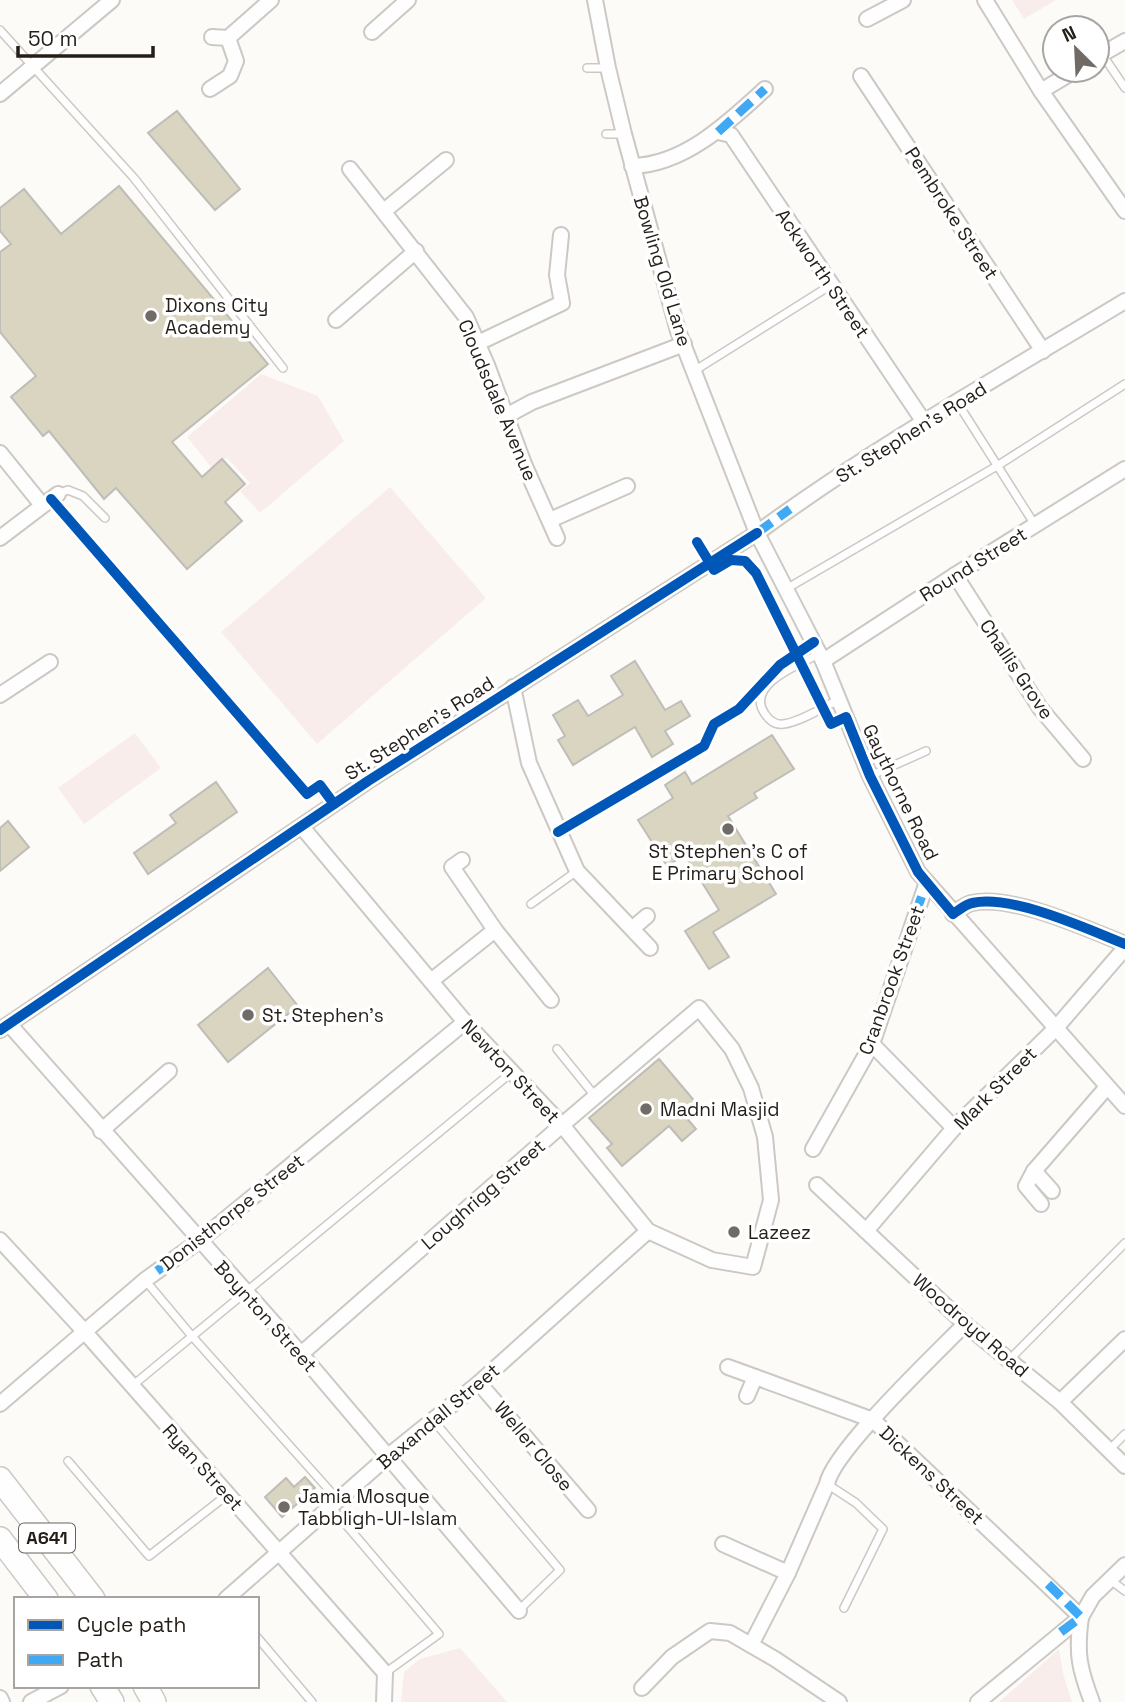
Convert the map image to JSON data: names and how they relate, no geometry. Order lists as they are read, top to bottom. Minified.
{"streets":{"main road":["A641"],"street":["Pembroke Street","Bowling Old Lane","Ackworth Street","Cloudsdale Avenue","St. Stephen's Road","Round Street","Challis Grove","Gaythorne Road","Cranbrook Street","Newton Street","Mark Street","Loughrigg Street","Donisthorpe Street","Boynton Street","Woodroyd Road","Baxandall Street","Weller Close","Ryan Street","Dickens Street"]},"crossings":[["Pembroke Street","St. Stephen's Road"],["Bowling Old Lane","St. Stephen's Road"],["Bowling Old Lane","Gaythorne Road"],["Ackworth Street","St. Stephen's Road"],["St. Stephen's Road","Gaythorne Road"],["St. Stephen's Road","Newton Street"],["St. Stephen's Road","Boynton Street"],["Round Street","Challis Grove"],["Round Street","Gaythorne Road"],["Gaythorne Road","Cranbrook Street"],["Gaythorne Road","Mark Street"],["Newton Street","Loughrigg Street"],["Newton Street","Donisthorpe Street"],["Newton Street","Baxandall Street"],["Mark Street","Woodroyd Road"],["Loughrigg Street","Boynton Street"],["Donisthorpe Street","Boynton Street"],["Donisthorpe Street","Ryan Street"],["Boynton Street","Baxandall Street"],["Baxandall Street","Weller Close"],["Baxandall Street","Ryan Street"]],"places":["Dixons City Academy","St Stephen's C of E Primary School","St. Stephen's","Madni Masjid","Lazeez","Jamia Mosque Tabbligh-Ul-Islam"],"legend":["Cycle path","Path"],"scale_bar":"50 m","north":"top left"}
